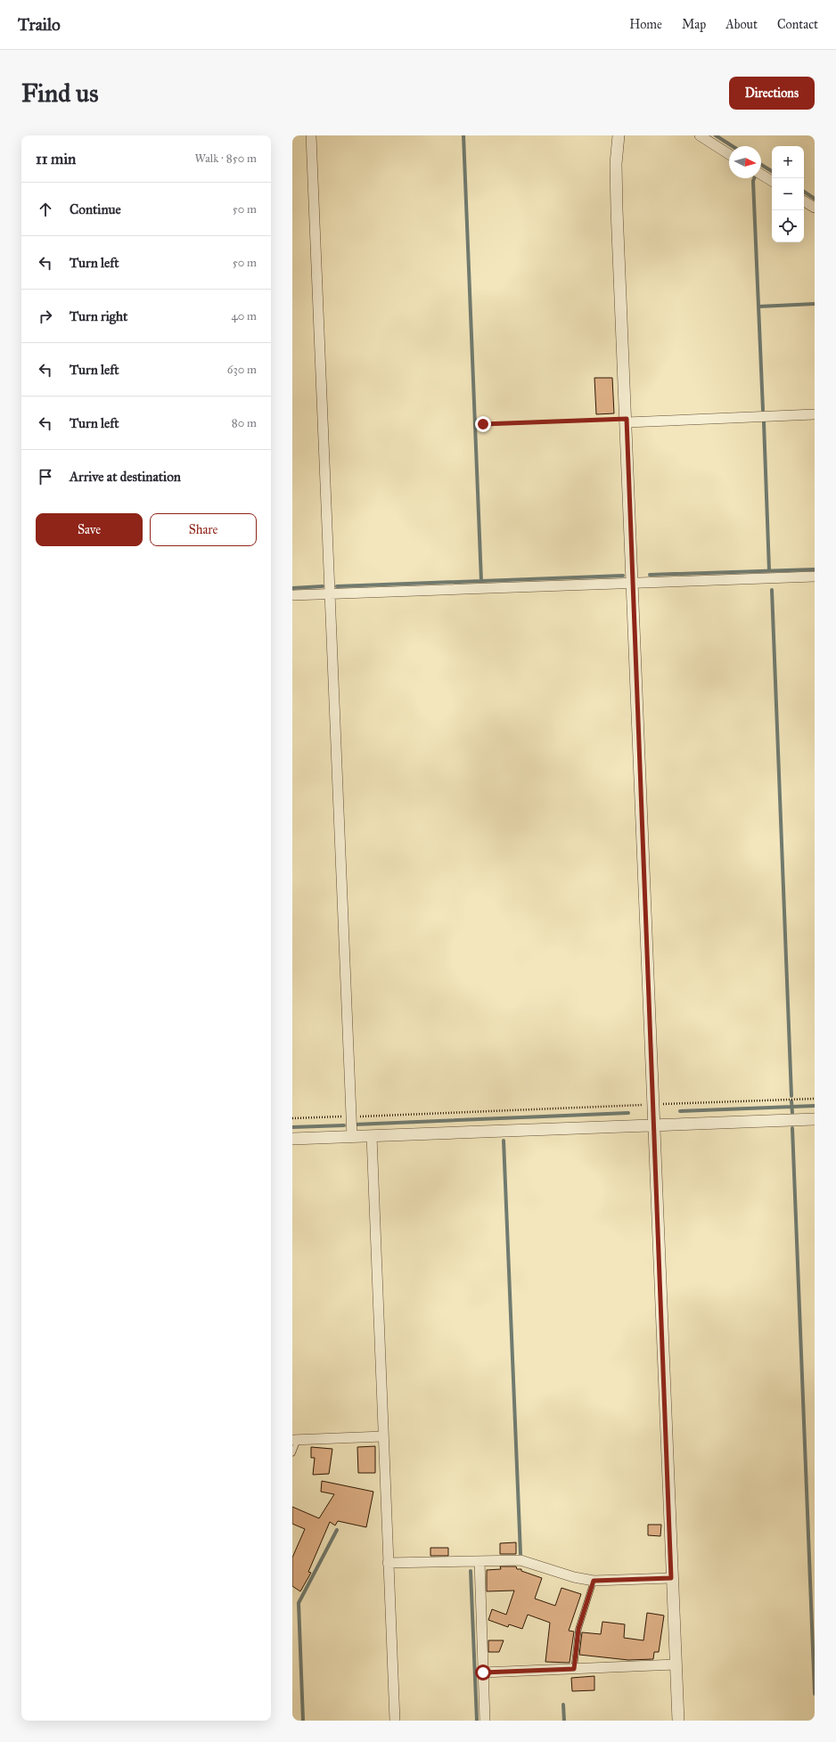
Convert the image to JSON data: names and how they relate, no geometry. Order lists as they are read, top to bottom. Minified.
{"north":"right","page":{"header":"Trailo","nav":["Home","Map","About","Contact"],"buttons":["Directions",["Save","Share"]],"title":"Find us","heading":["11 min","Walk · 850 m"],"map_buttons":["+","−"],"list":[["Continue","50 m"],["Turn left","50 m"],["Turn right","40 m"],["Turn left","630 m"],["Turn left","80 m"],"Arrive at destination"]}}
